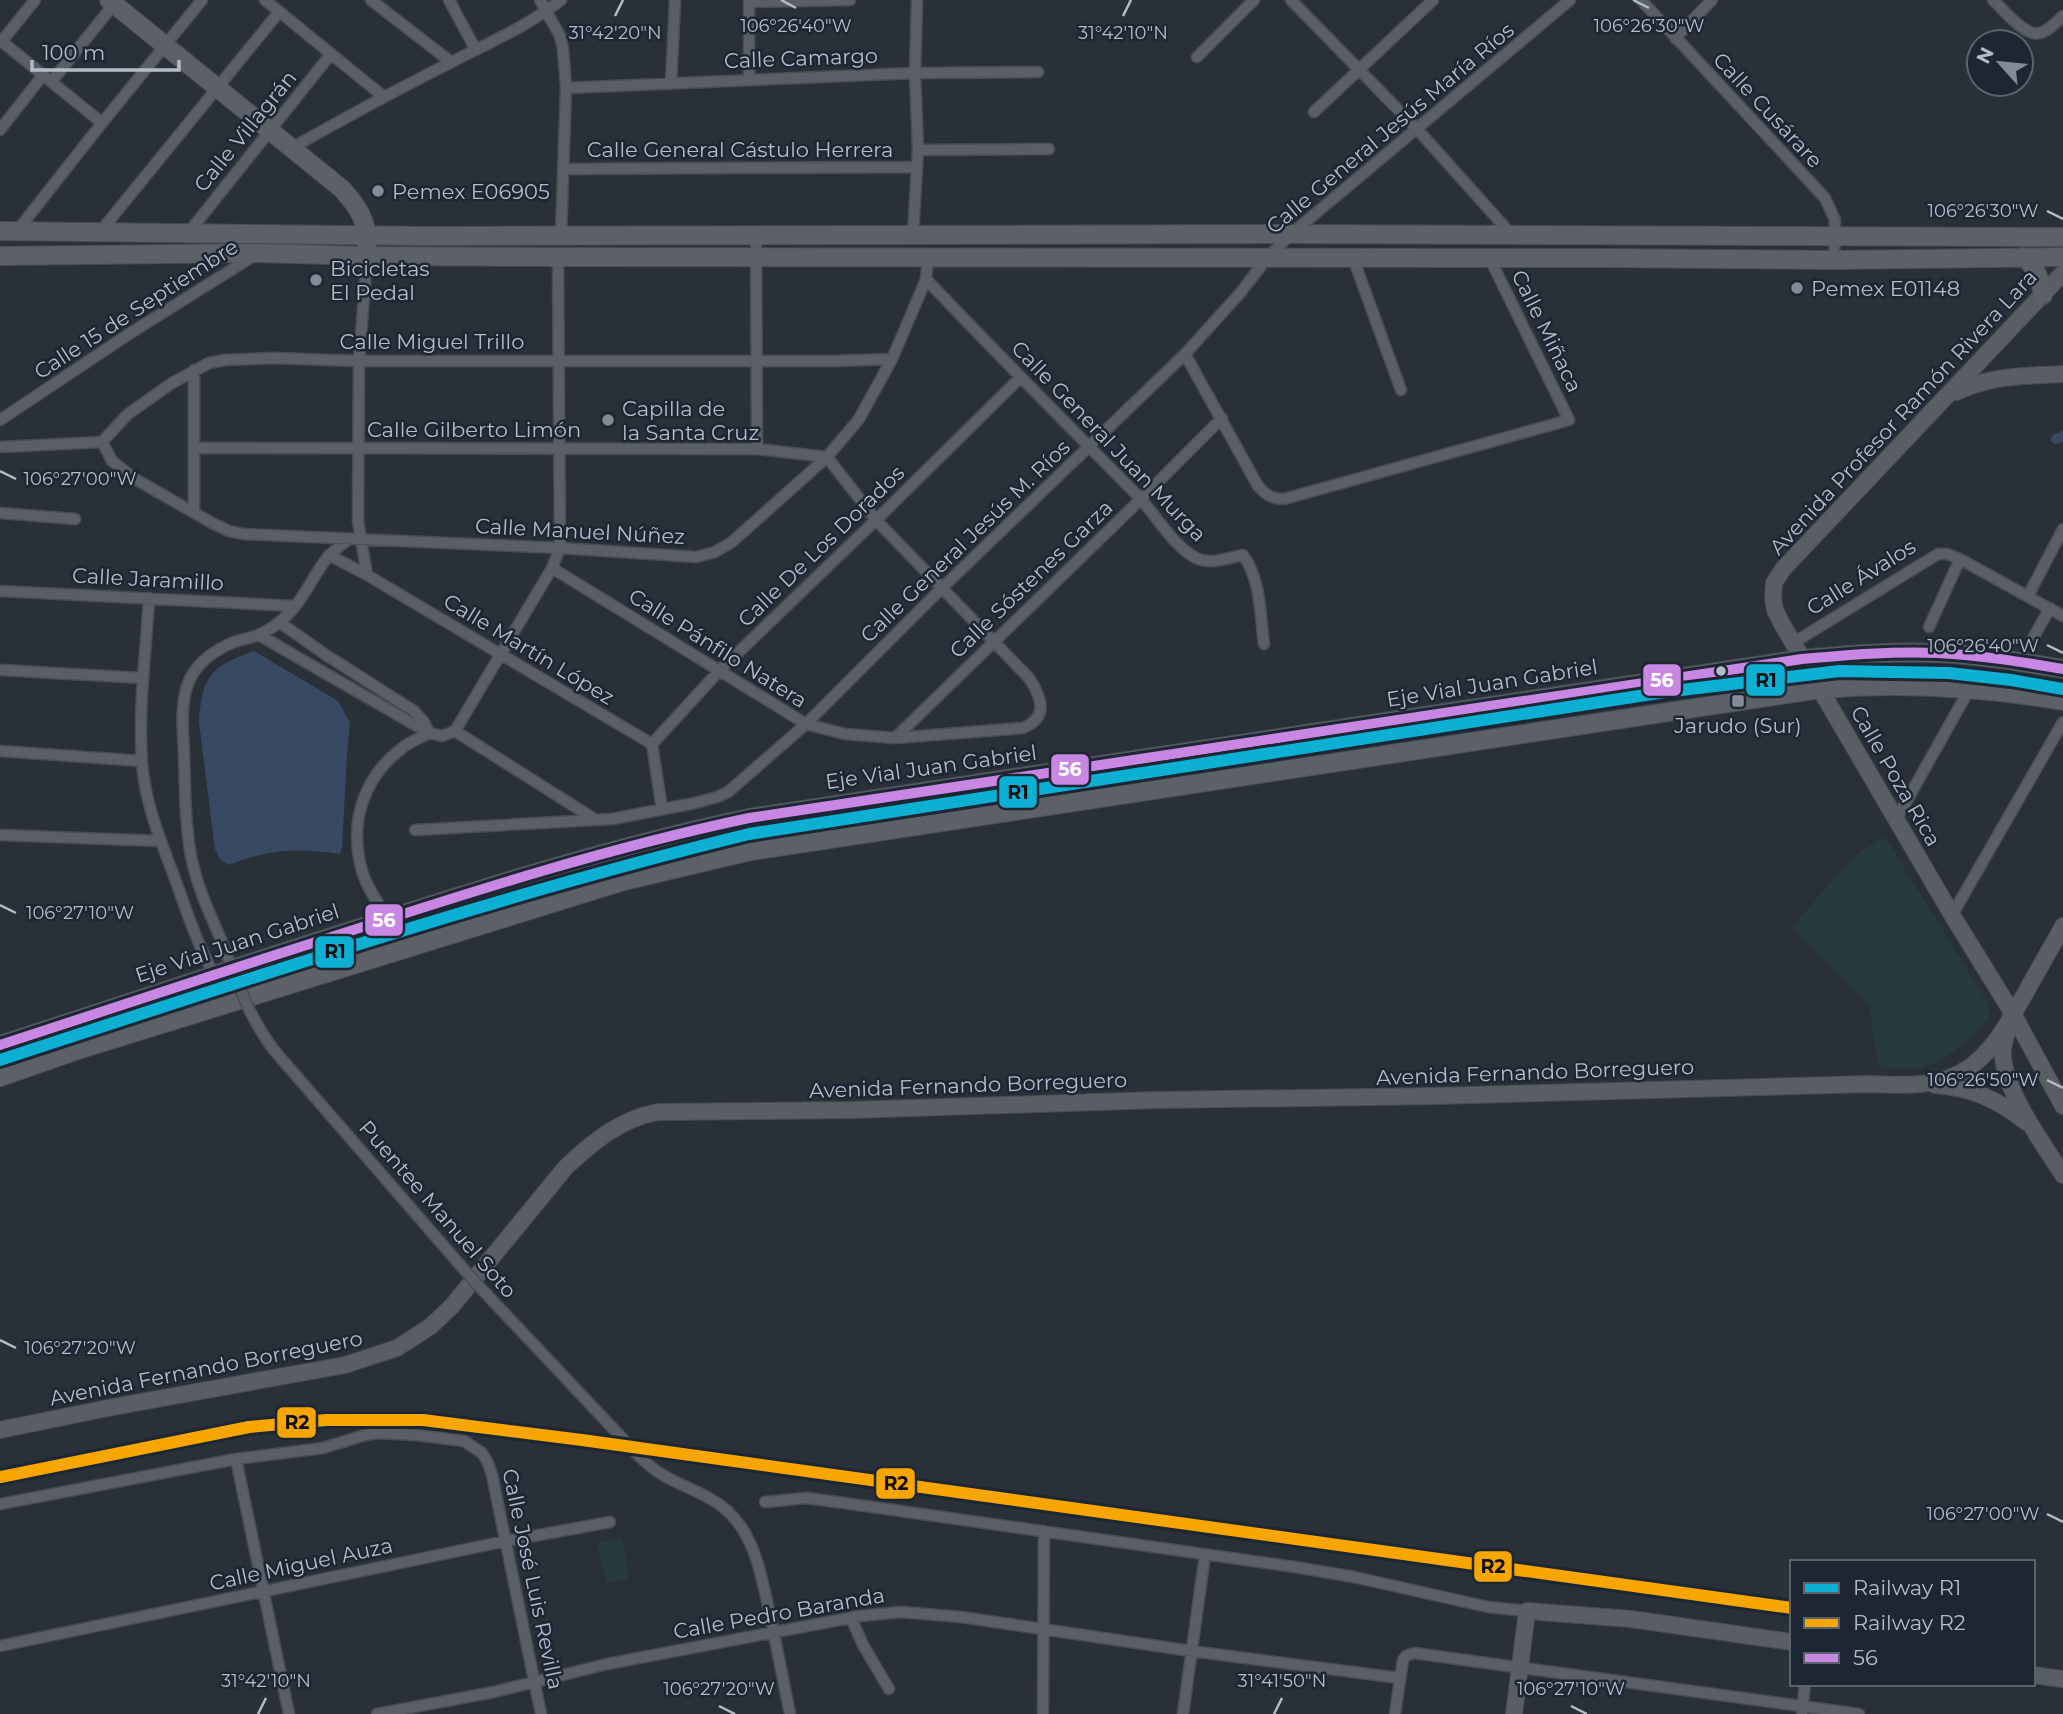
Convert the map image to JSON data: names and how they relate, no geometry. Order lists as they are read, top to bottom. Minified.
{"streets":{"main road":["Avenida Profesor Ramón Rivera Lara","Eje Vial Juan Gabriel","Calle Poza Rica","Avenida Fernando Borreguero"],"street":["Calle Camargo","Calle Cusárare","Calle General Jesús María Ríos","Calle Villagrán","Calle General Cástulo Herrera","Calle 15 de Septiembre","Calle Miñaca","Calle Miguel Trillo","Calle Gilberto Limón","Calle General Juan Murga","Calle Manuel Núñez","Calle General Jesús M. Ríos","Calle De Los Dorados","Calle Ávalos","Calle Jaramillo","Calle Sóstenes Garza","Calle Pánfilo Natera","Calle Martín López","Puentee Manuel Soto","Calle Miguel Auza","Calle José Luis Revilla","Calle Pedro Baranda"]},"crossings":[["Calle General Jesús María Ríos","Calle General Jesús M. Ríos"],["Calle Miñaca","Calle Sóstenes Garza"],["Calle Miguel Trillo","Calle Manuel Núñez"],["Avenida Profesor Ramón Rivera Lara","Calle Ávalos"],["Avenida Profesor Ramón Rivera Lara","Eje Vial Juan Gabriel"],["Avenida Profesor Ramón Rivera Lara","Calle Poza Rica"],["Calle Gilberto Limón","Calle Manuel Núñez"],["Calle General Juan Murga","Calle Manuel Núñez"],["Calle General Juan Murga","Calle General Jesús M. Ríos"],["Calle General Juan Murga","Calle De Los Dorados"],["Calle General Juan Murga","Calle Sóstenes Garza"],["Calle Manuel Núñez","Puentee Manuel Soto"],["Calle General Jesús M. Ríos","Calle Pánfilo Natera"],["Calle De Los Dorados","Calle Pánfilo Natera"],["Calle De Los Dorados","Calle Martín López"],["Calle Ávalos","Eje Vial Juan Gabriel"],["Calle Ávalos","Calle Poza Rica"],["Calle Jaramillo","Puentee Manuel Soto"],["Calle Sóstenes Garza","Calle Pánfilo Natera"],["Calle Martín López","Puentee Manuel Soto"],["Eje Vial Juan Gabriel","Calle Poza Rica"],["Calle Poza Rica","Avenida Fernando Borreguero"],["Puentee Manuel Soto","Calle Pedro Baranda"],["Calle Miguel Auza","Calle José Luis Revilla"],["Calle José Luis Revilla","Calle Pedro Baranda"]],"places":{"other":["Pemex E06905","Bicicletas El Pedal","Pemex E01148","Capilla de la Santa Cruz"],"transit":["Jarudo (Sur)"]},"lines":["transit line 56","rail line R1","rail line R2"],"legend":["Railway R1","Railway R2","56"],"scale_bar":"100 m","north":"top left","coordinates":["106°26'40\"W","106°26'30\"W","31°42'20\"N","31°42'10\"N","106°27'00\"W","106°27'10\"W","106°26'50\"W","106°27'20\"W","31°41'50\"N"]}
